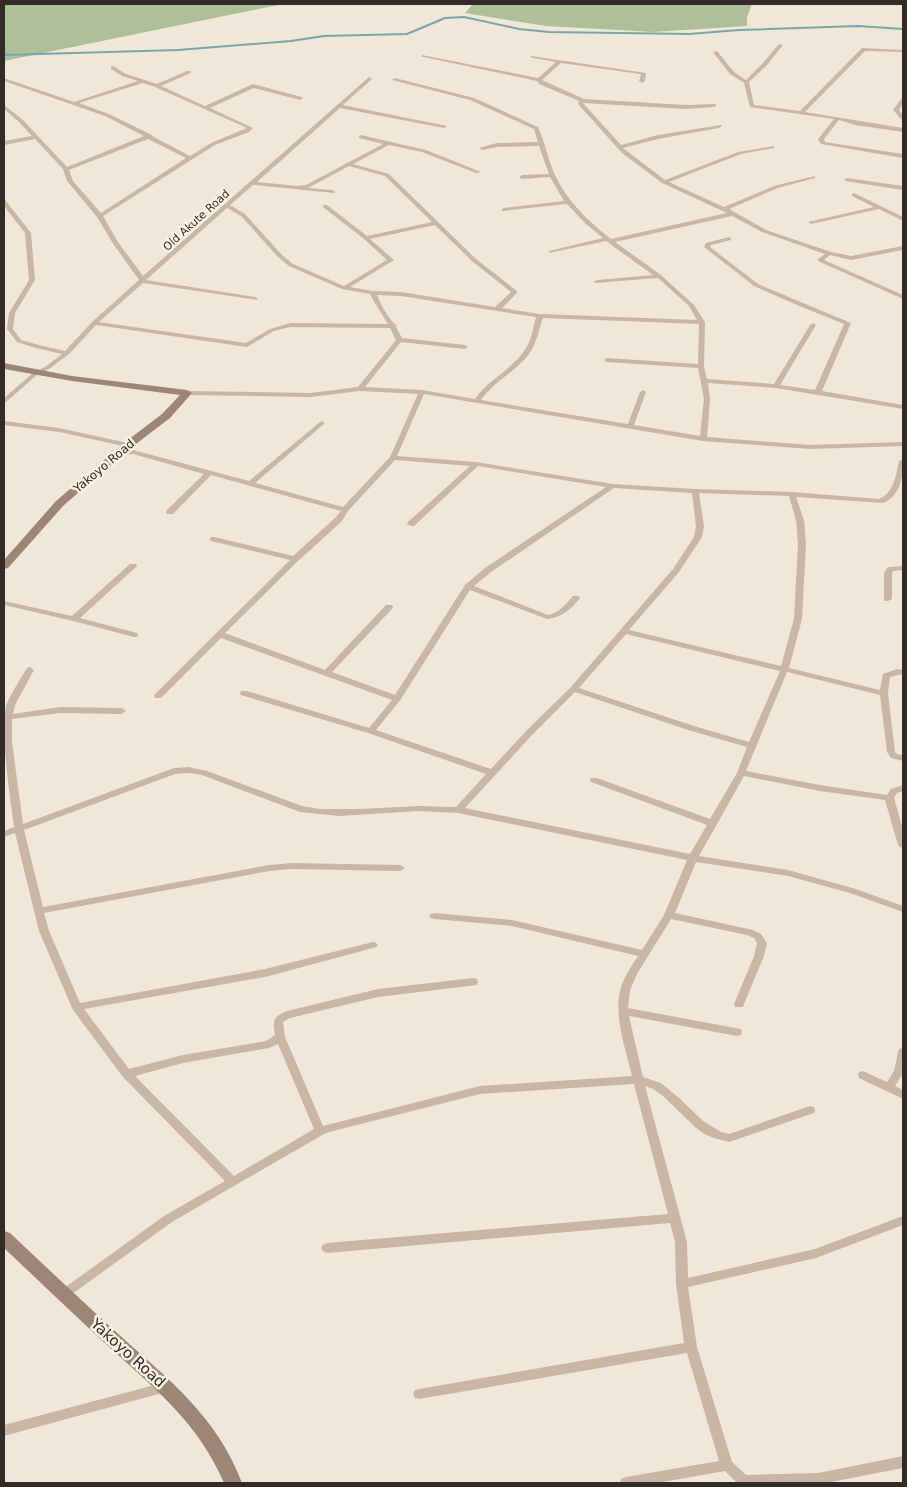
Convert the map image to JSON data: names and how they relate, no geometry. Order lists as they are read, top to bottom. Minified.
{"streets":{"main road":["Yakoyo Road"],"street":["Old Akute Road"]}}
